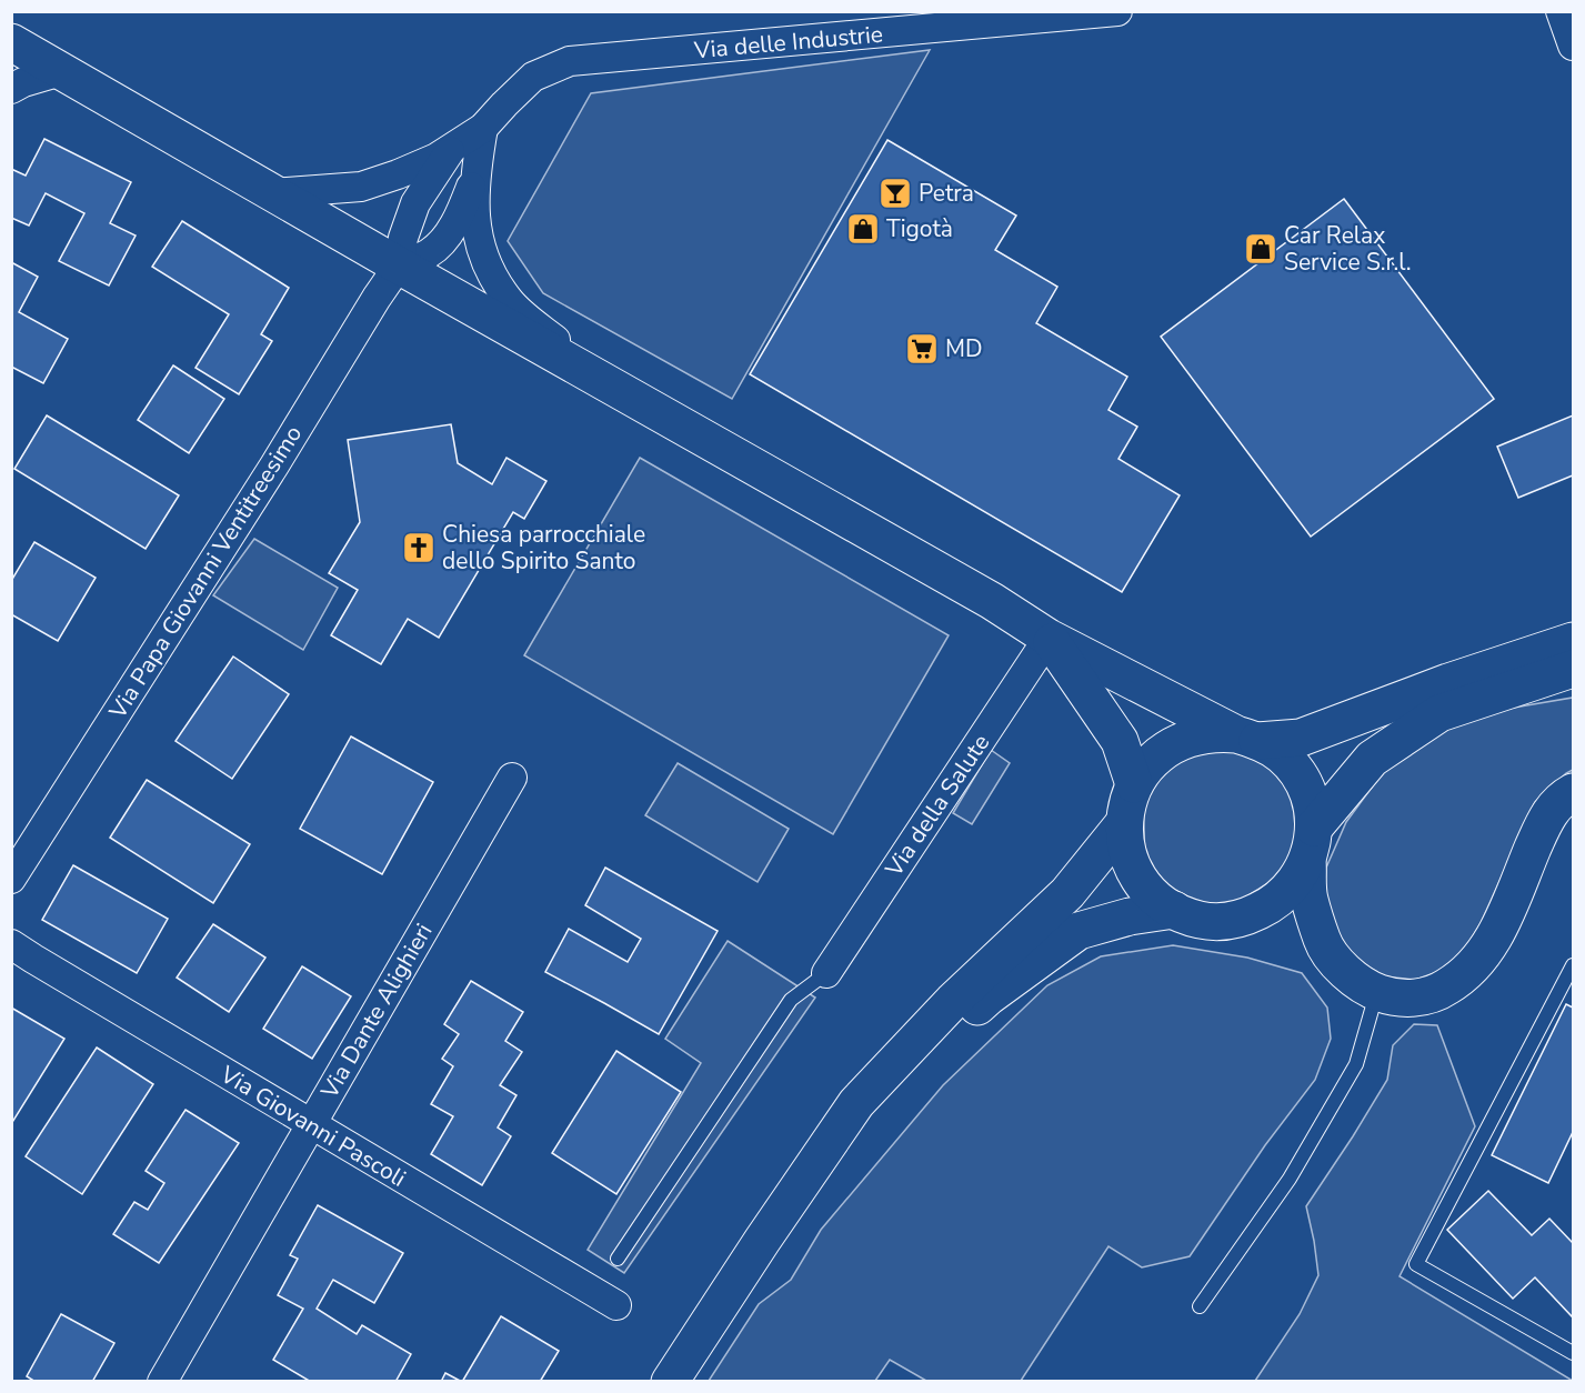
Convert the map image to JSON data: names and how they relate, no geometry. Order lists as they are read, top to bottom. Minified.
{"streets":{"street":["Via delle Industrie","Via Papa Giovanni Ventitreesimo","Via della Salute","Via Dante Alighieri","Via Giovanni Pascoli"]},"crossings":[["Via delle Industrie","Via Papa Giovanni Ventitreesimo"],["Via Dante Alighieri","Via Giovanni Pascoli"]],"places":{"bar":["Petra"],"shop":["Tigotà","Car Relax Service S.r.l."],"supermarket":["MD"],"church":["Chiesa parrocchiale dello Spirito Santo"]}}
